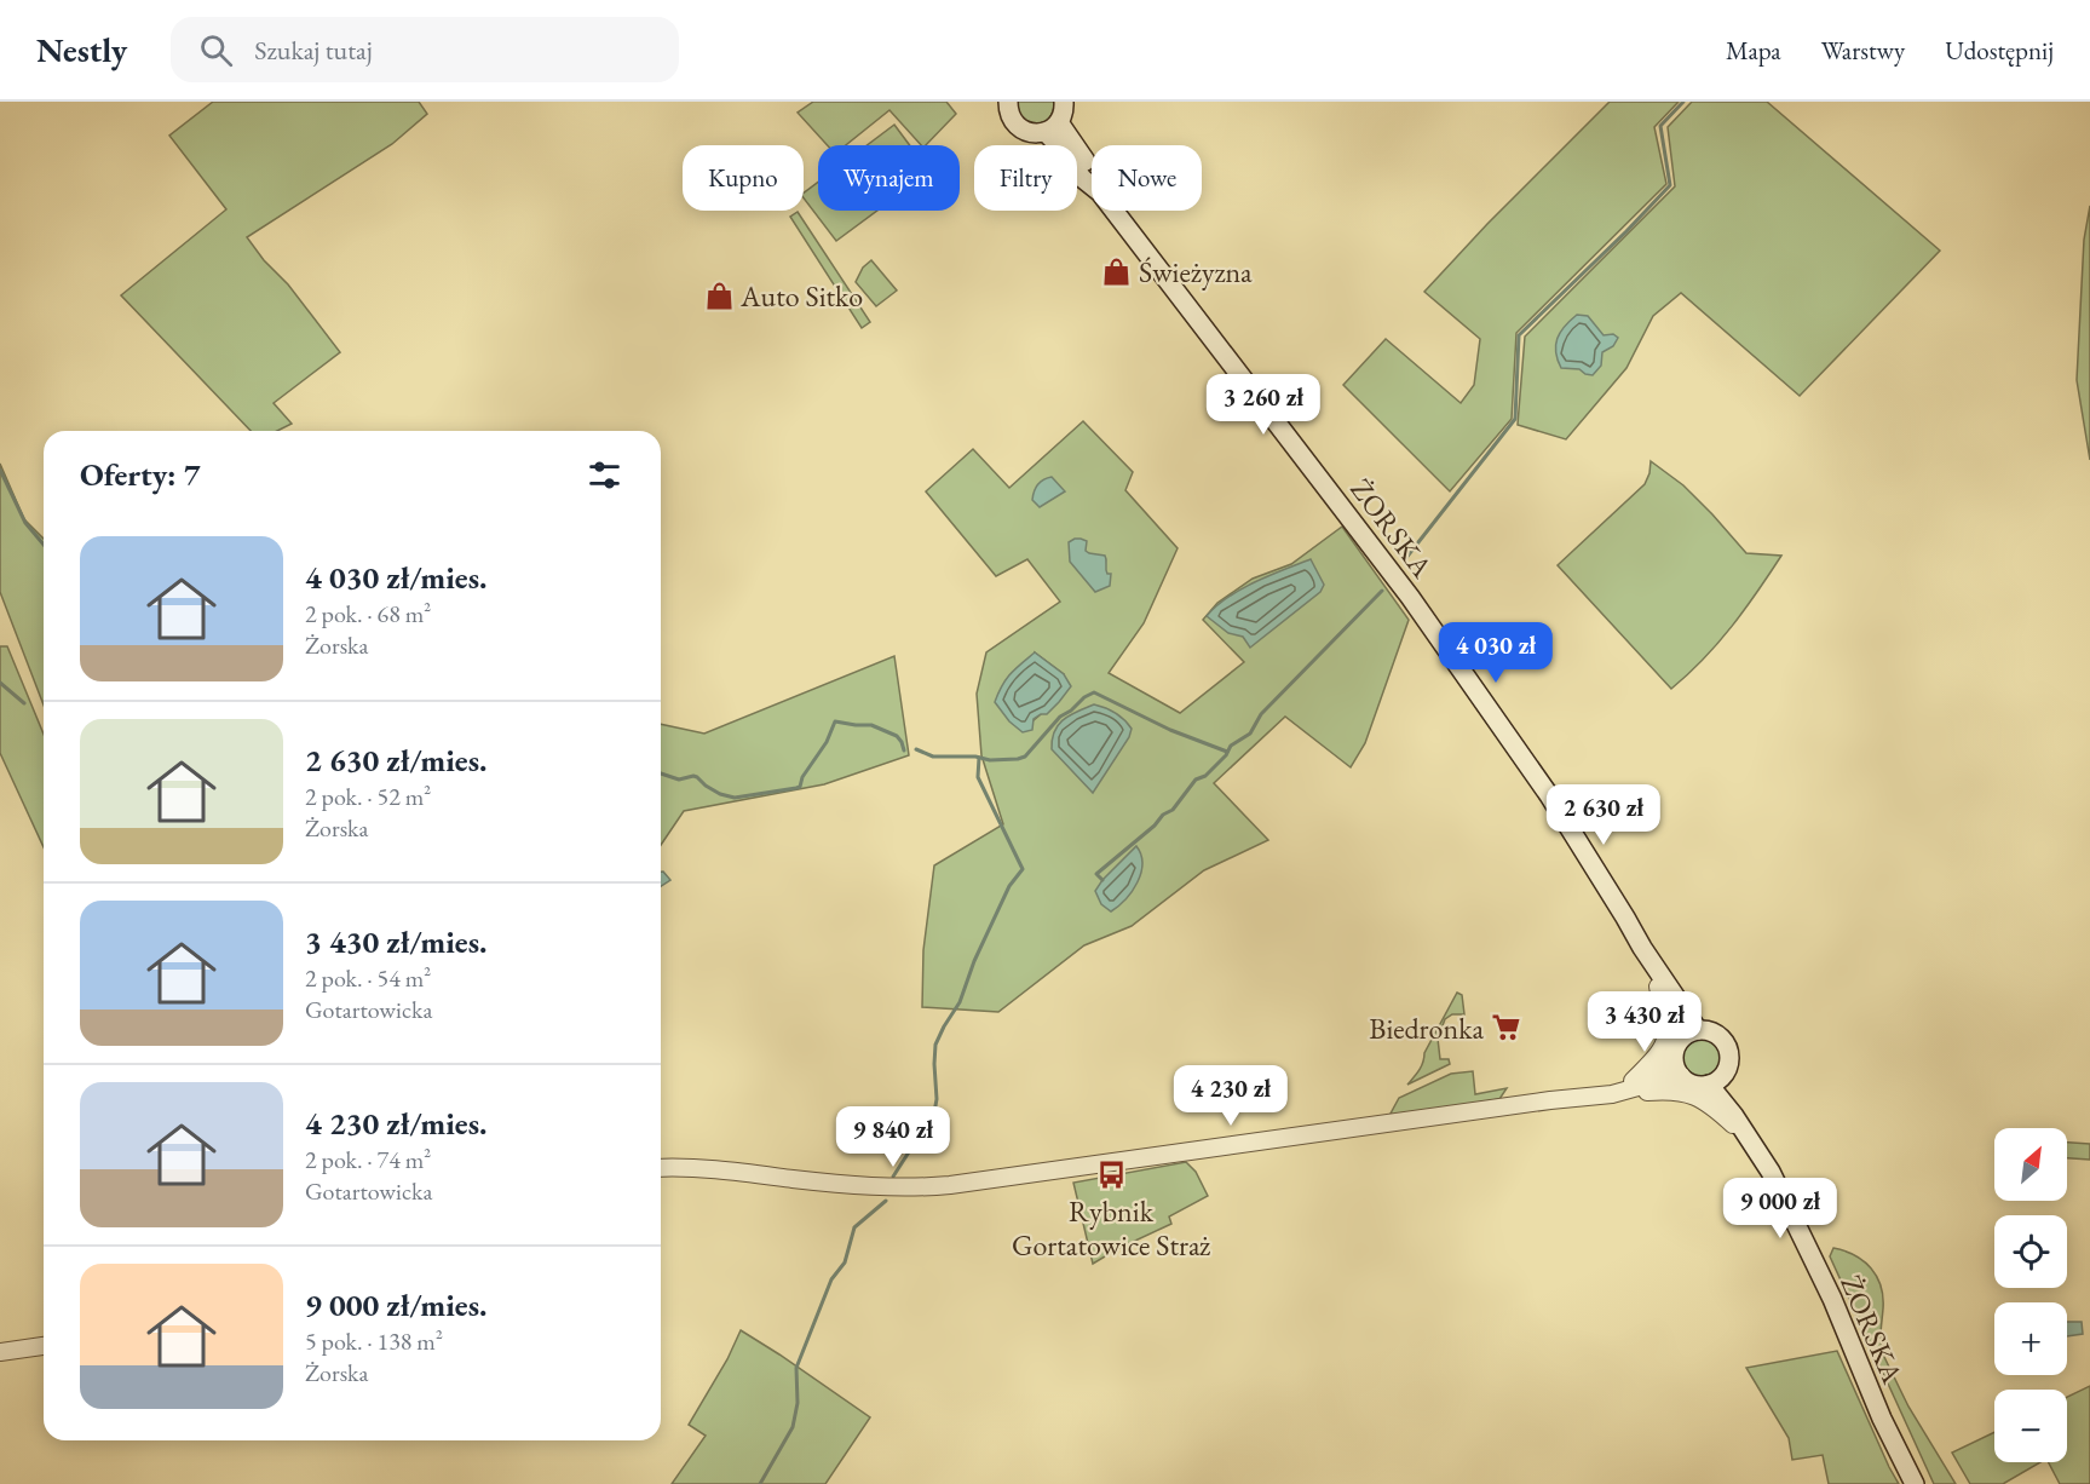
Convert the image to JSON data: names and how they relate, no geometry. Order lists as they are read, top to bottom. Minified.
{"streets":{"main road":["ŻORSKA"]},"places":{"shop":["Świeżyzna","Auto Sitko"],"supermarket":["Biedronka"],"bus stop":["Rybnik Gortatowice Straż"]},"north":"top right","page":{"header":"Nestly","search":"Szukaj tutaj","nav":["Mapa","Warstwy","Udostępnij"],"chip":["Kupno","Wynajem","Filtry","Nowe"],"price":["3 260 zł","4 030 zł","2 630 zł","3 430 zł","4 230 zł","9 840 zł","9 000 zł"],"heading":"Oferty: 7","list":[{"name":"4 030 zł/mies.","note":"2 pok. · 68 m² · Żorska"},{"name":"2 630 zł/mies.","note":"2 pok. · 52 m² · Żorska"},{"name":"3 430 zł/mies.","note":"2 pok. · 54 m² · Gotartowicka"},{"name":"4 230 zł/mies.","note":"2 pok. · 74 m² · Gotartowicka"},{"name":"9 000 zł/mies.","note":"5 pok. · 138 m² · Żorska"}],"map_buttons":["+","−"]}}
